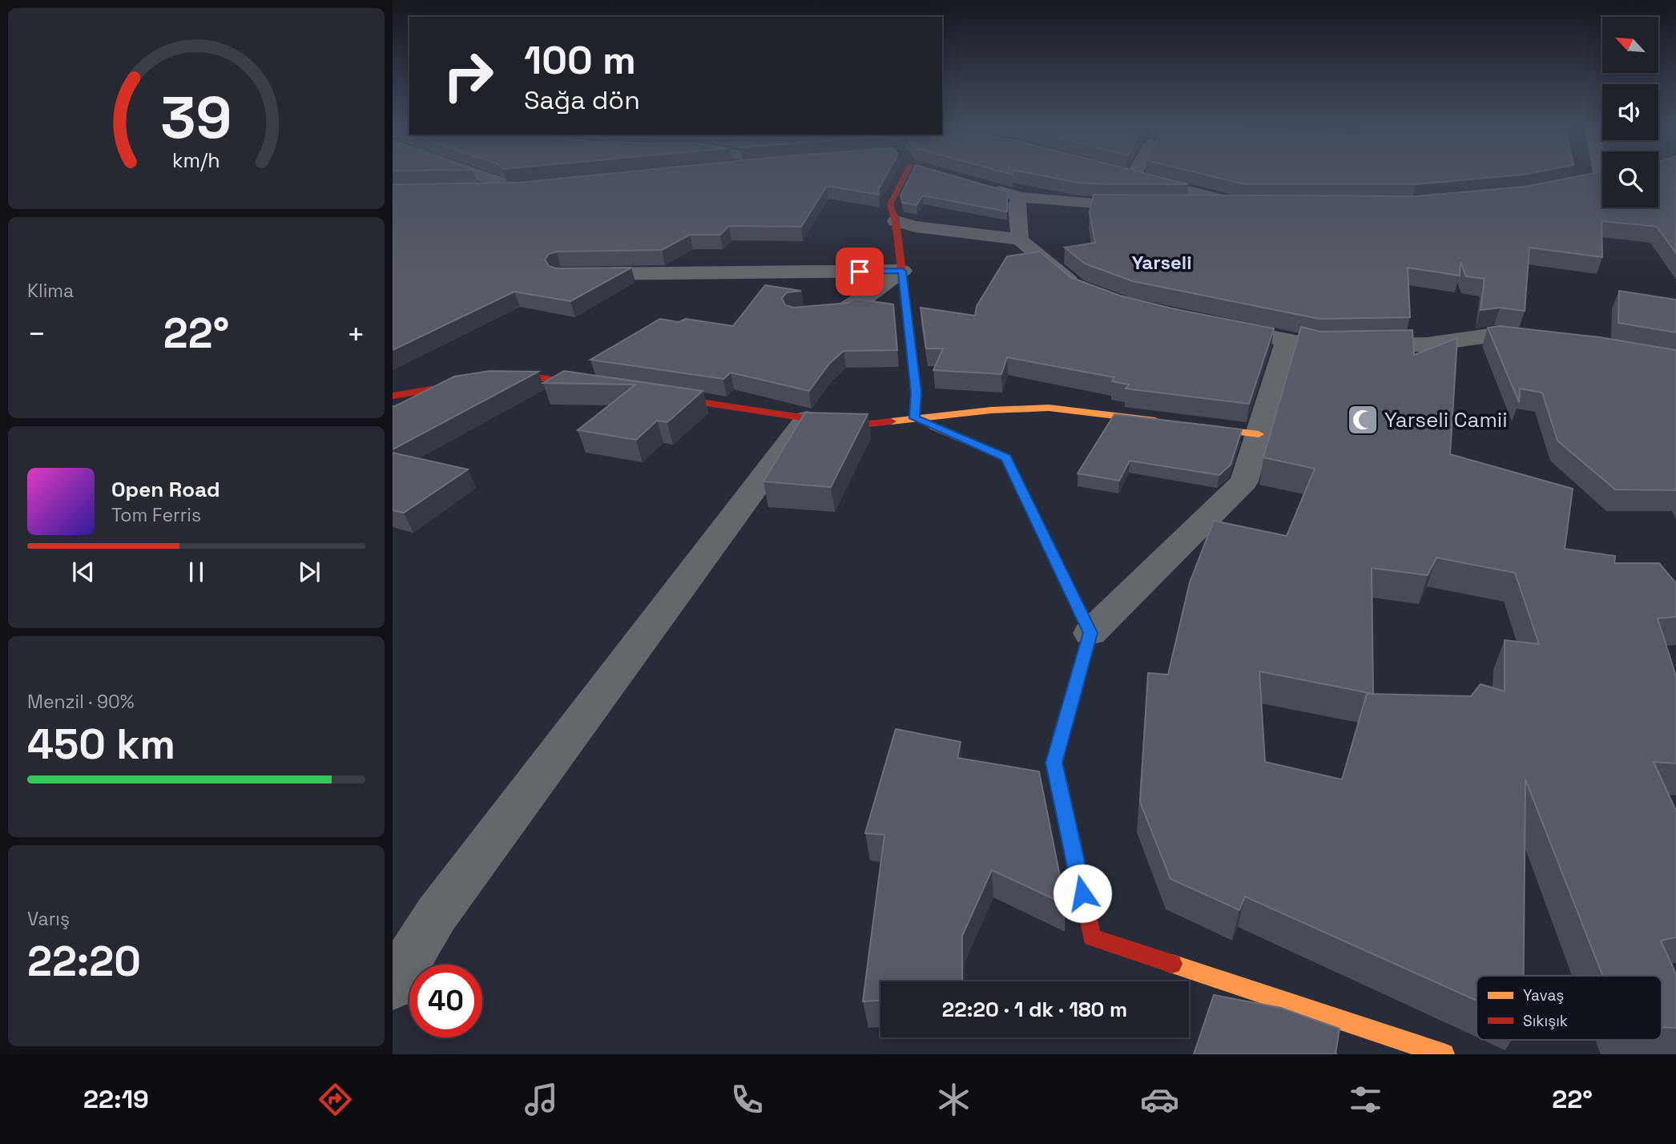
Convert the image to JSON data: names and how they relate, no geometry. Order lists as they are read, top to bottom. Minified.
{"districts":["Yarseli"],"places":{"mosque":["Yarseli Camii"]},"legend":["Yavaş","Sıkışık"],"north":"top left","page":{"turn":["100 m","Sağa dön"],"tile":["Klima",["Menzil · 90%","450 km"],["Varış","22:20"]],"heat":["−","22°","+"],"song":["Open Road","Tom Ferris"],"limit":"40","trip":"22:20 · 1 dk · 180 m","tabs":["22:19","22°"],"gauge":["39","km/h"]}}
